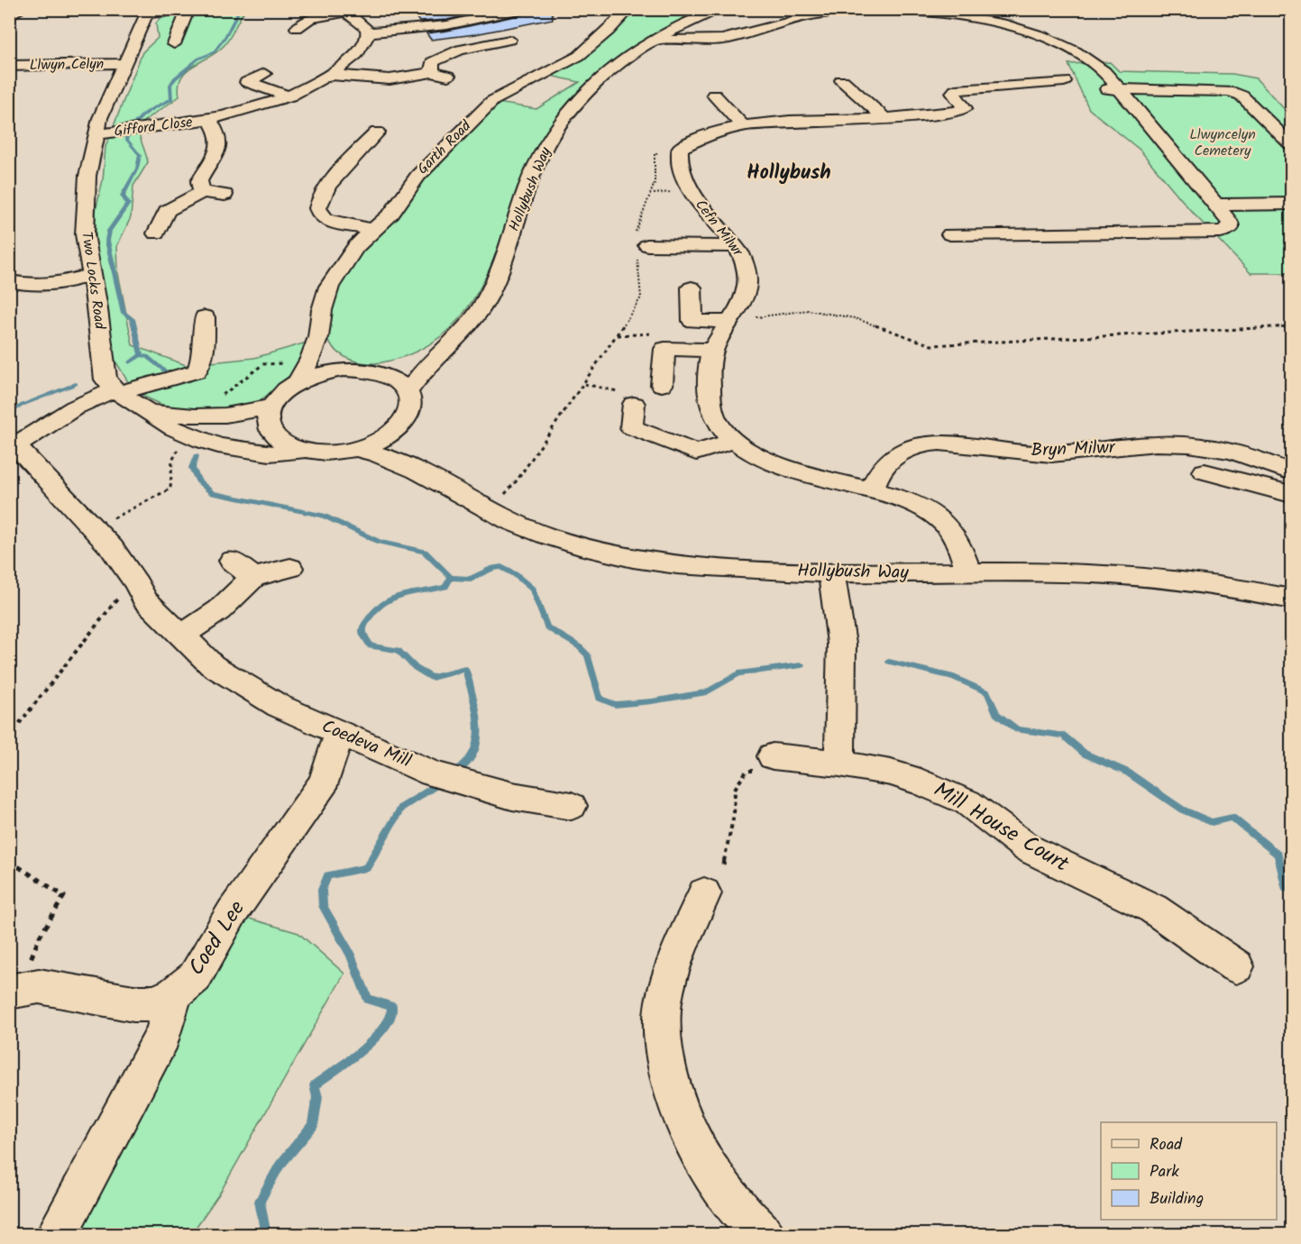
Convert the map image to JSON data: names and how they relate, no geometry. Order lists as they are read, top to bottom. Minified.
{"streets":{"street":["Llwyn Celyn","Gifford Close","Garth Road","Hollybush Way","Cefn Milwr","Two Locks Road","Bryn Milwr","Coedeva Mill","Mill House Court","Coed Lee"]},"crossings":[["Llwyn Celyn","Two Locks Road"],["Gifford Close","Two Locks Road"],["Garth Road","Hollybush Way"],["Coedeva Mill","Coed Lee"]],"districts":["Hollybush"],"parks":["Llwyncelyn Cemetery"],"legend":["Road","Park","Building"]}
